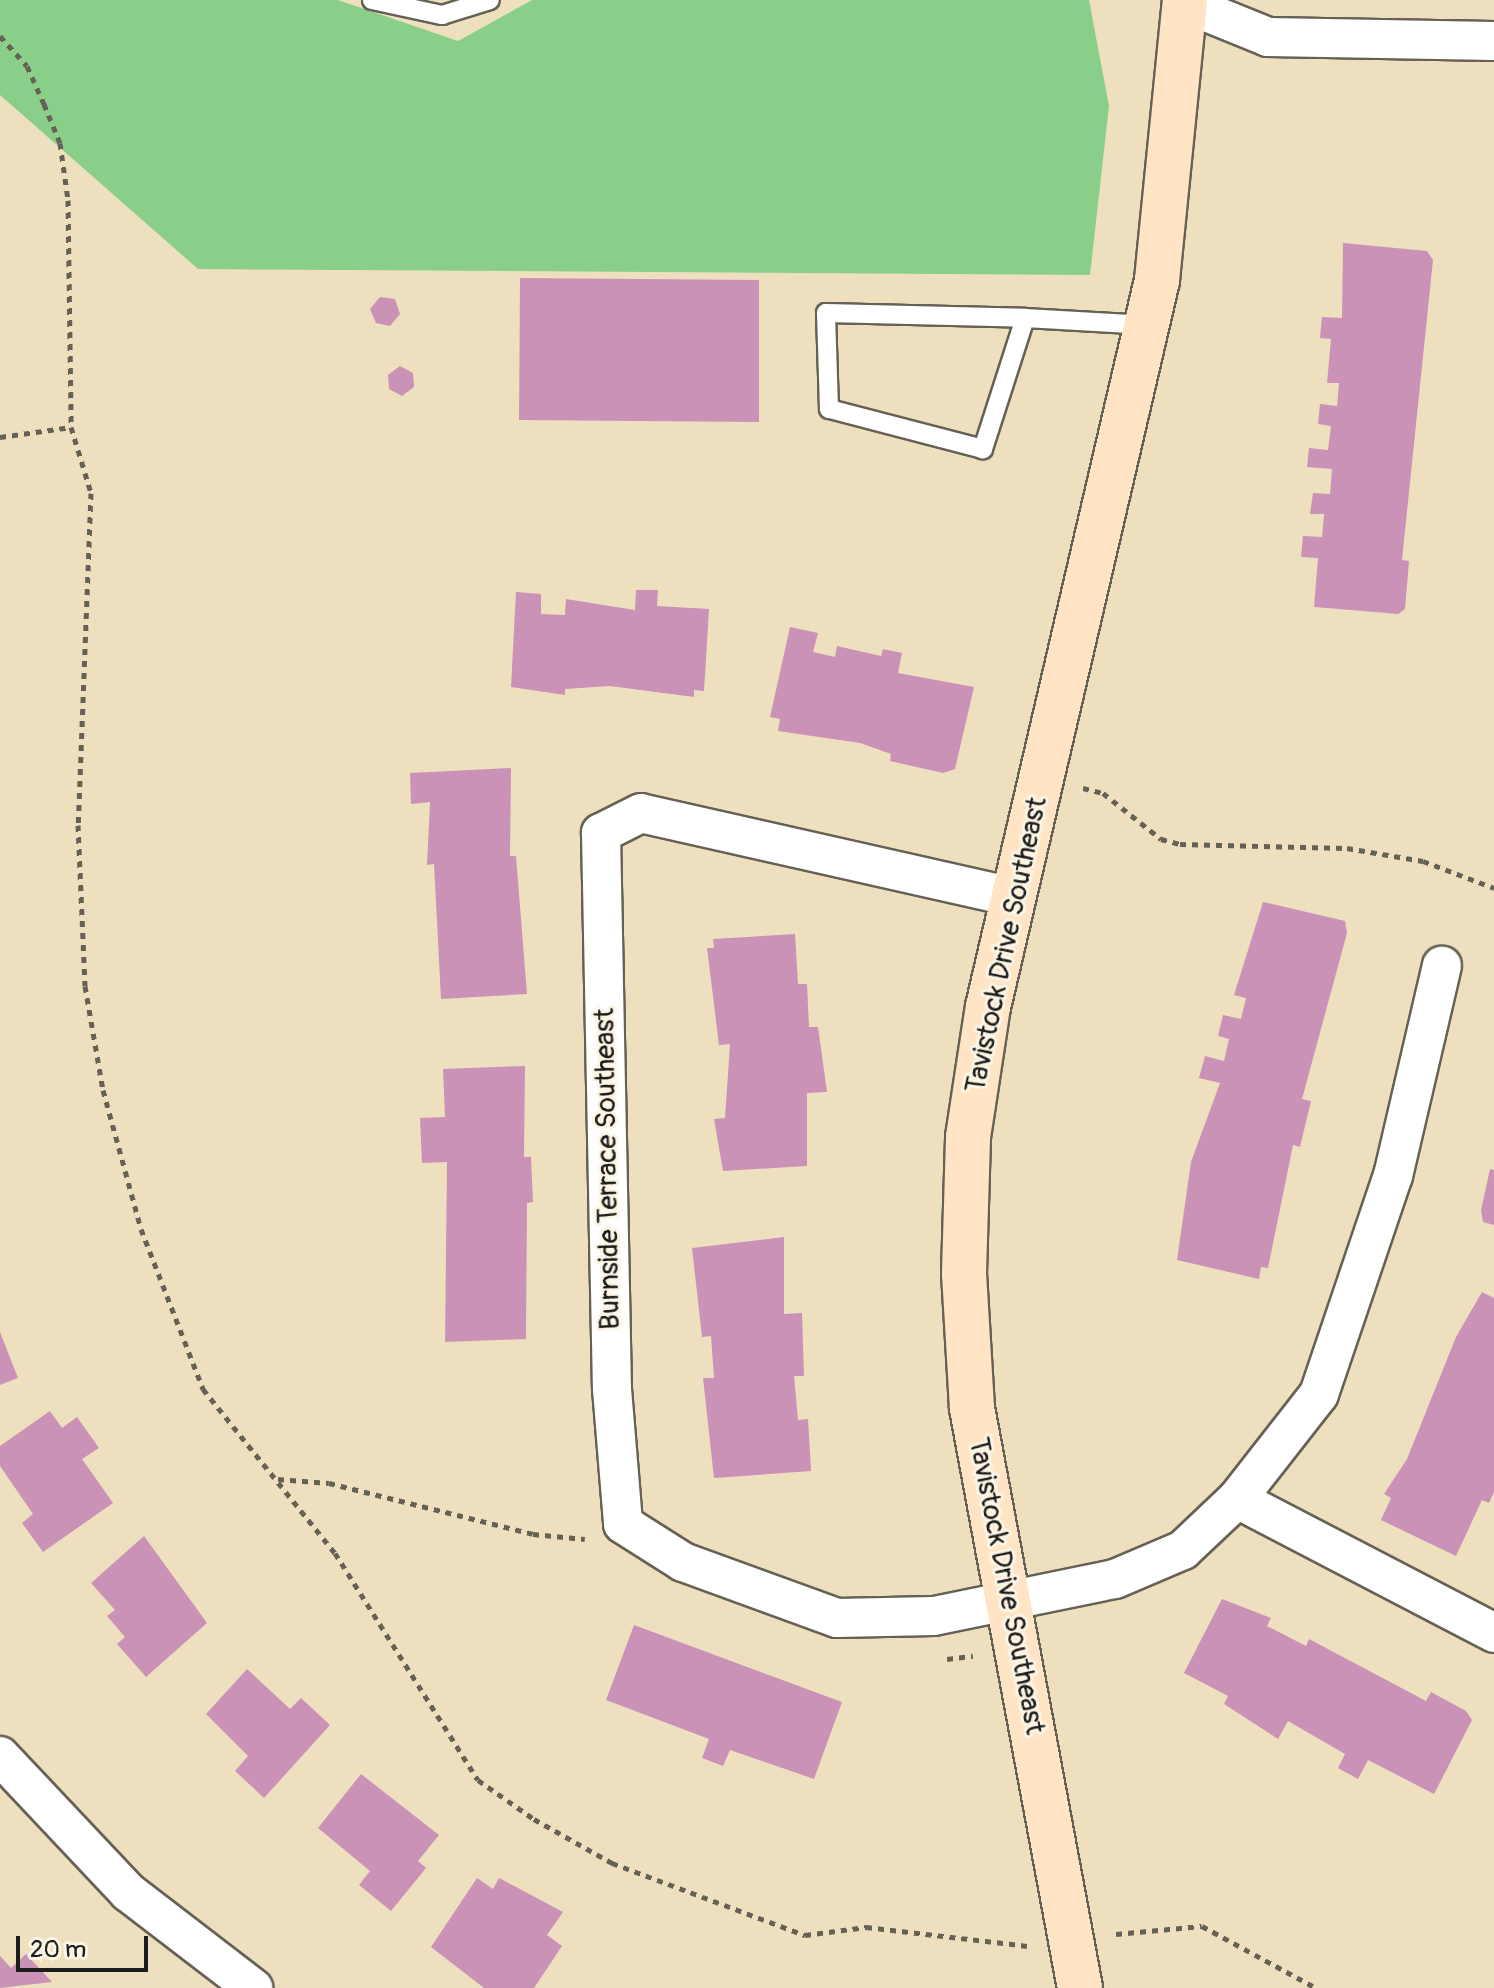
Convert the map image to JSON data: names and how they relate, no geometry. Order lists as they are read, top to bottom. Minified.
{"streets":{"street":["Tavistock Drive Southeast","Burnside Terrace Southeast"]},"crossings":[["Tavistock Drive Southeast","Burnside Terrace Southeast"]],"scale_bar":"20 m"}
